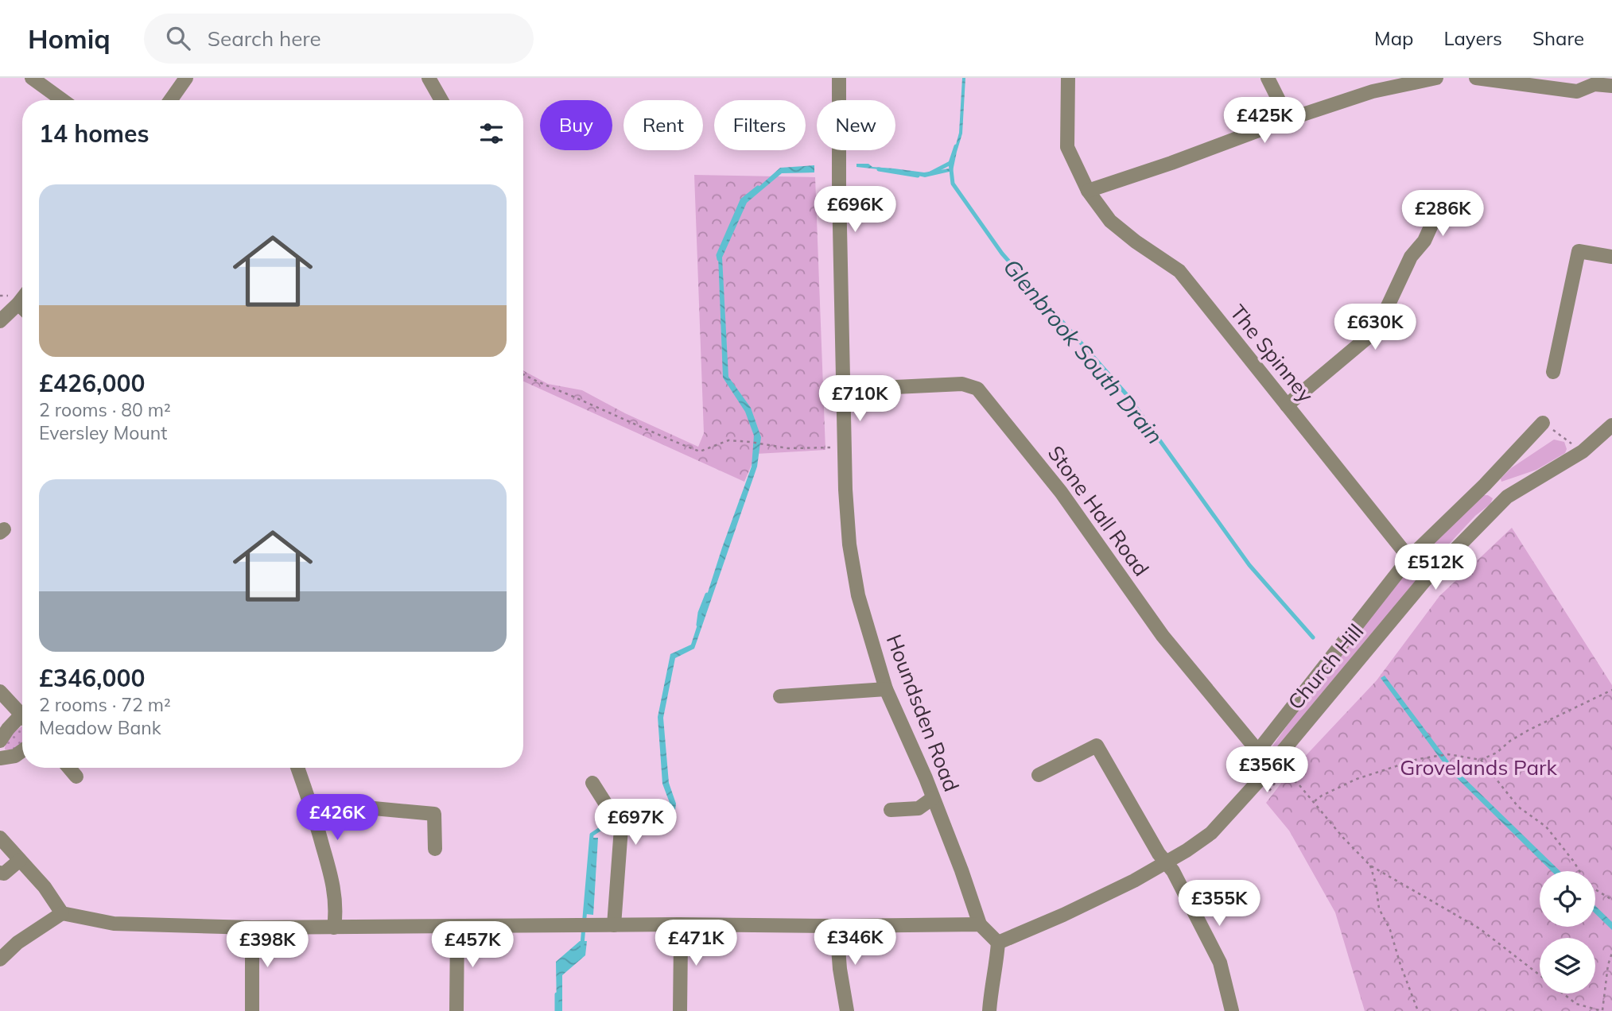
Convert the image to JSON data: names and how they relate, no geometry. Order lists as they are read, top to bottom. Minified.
{"streets":{"street":["The Spinney","Stone Hall Road","Church Hill","Houndsden Road"]},"crossings":[["Stone Hall Road","Church Hill"],["Stone Hall Road","Houndsden Road"]],"water":["Glenbrook South Drain"],"parks":["Grovelands Park"],"page":{"header":"Homiq","search":"Search here","nav":["Map","Layers","Share"],"price":["£425K","£696K","£286K","£630K","£710K","£512K","£356K","£426K","£697K","£355K","£346K","£471K","£398K","£457K"],"chip":["Buy","Rent","Filters","New"],"heading":"14 homes","list":[{"name":"£426,000","note":"2 rooms · 80 m² · Eversley Mount"},{"name":"£346,000","note":"2 rooms · 72 m² · Meadow Bank"}]}}
